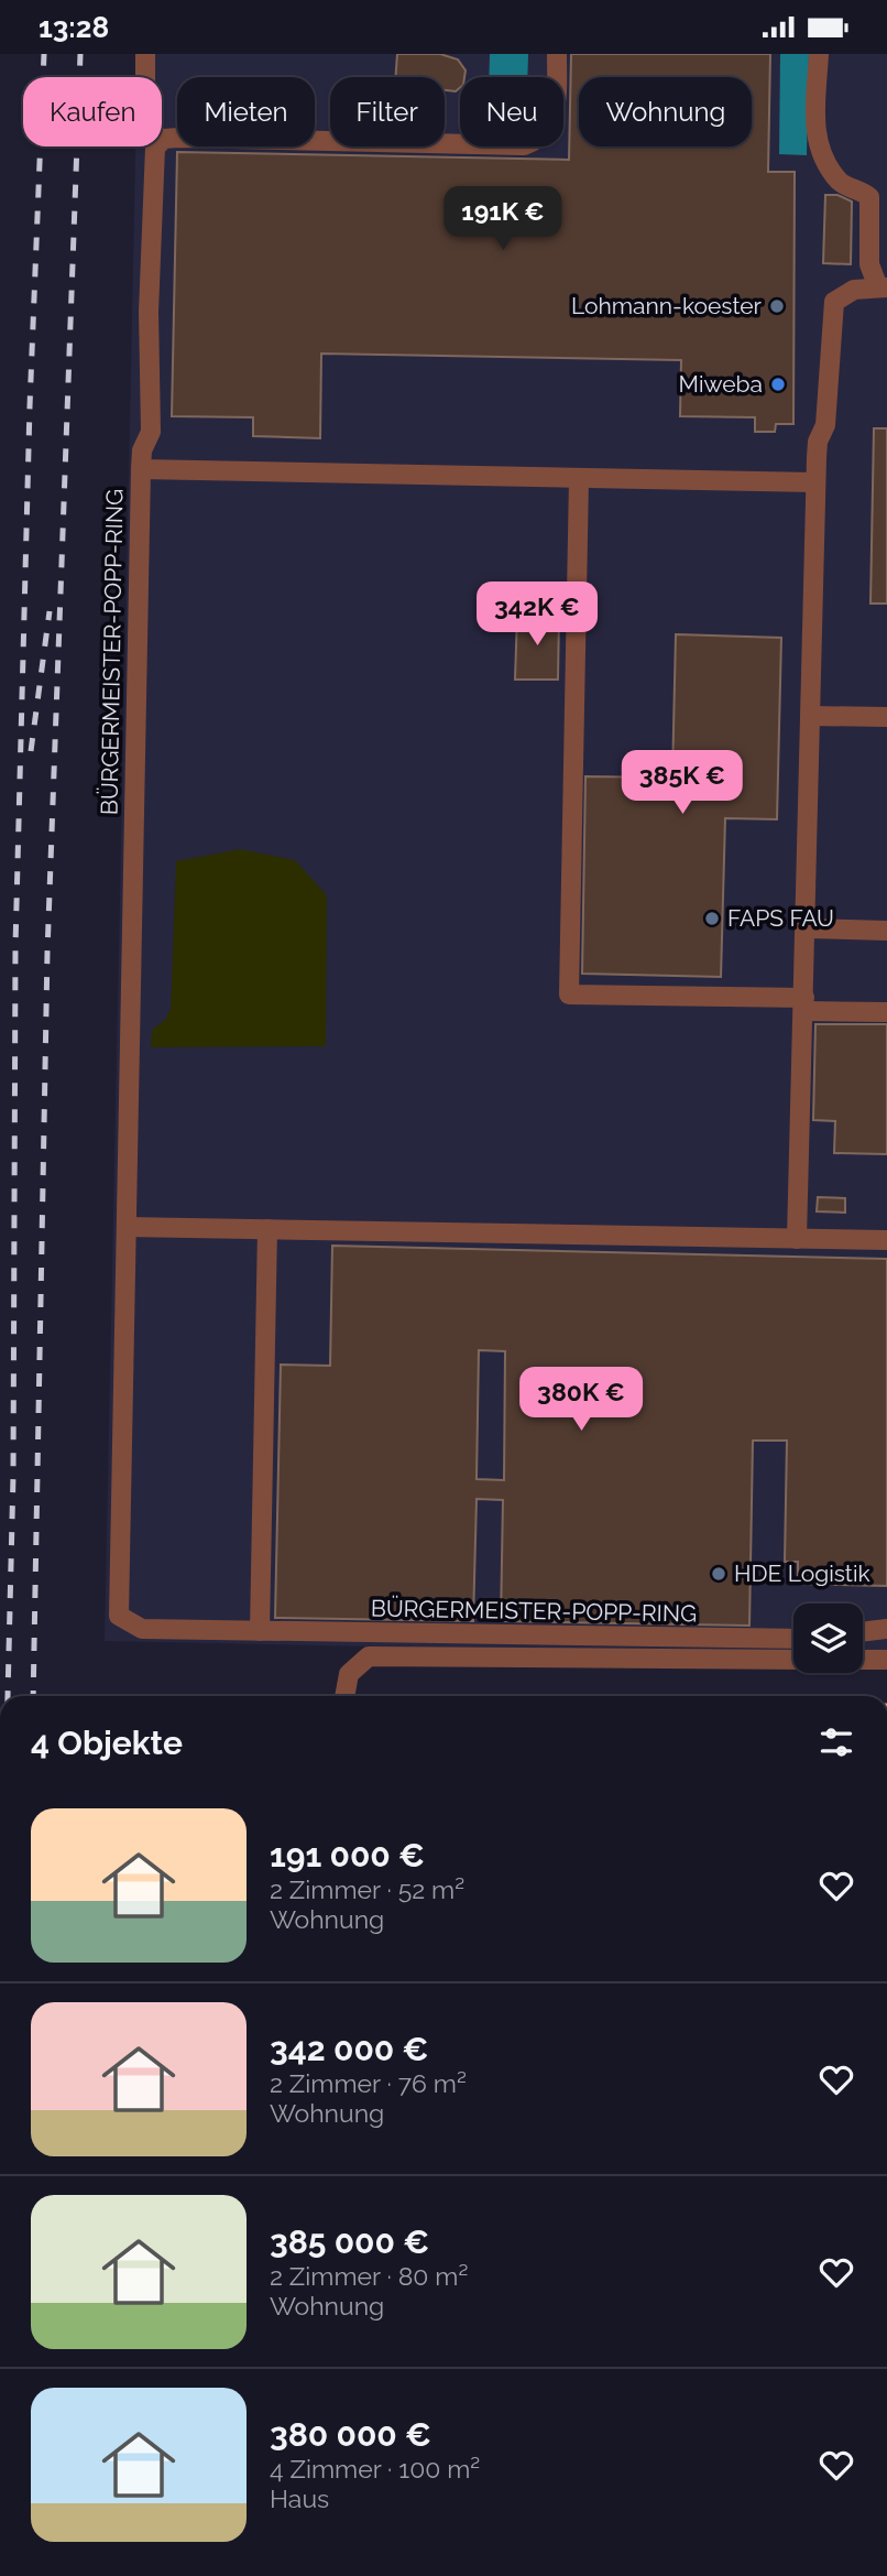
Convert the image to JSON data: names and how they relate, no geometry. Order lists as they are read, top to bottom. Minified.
{"streets":{"street":["BÜRGERMEISTER-POPP-RING"]},"places":["Lohmann-koester","Miweba","FAPS FAU","HDE Logistik"],"page":{"status":"13:28","chip":["Kaufen","Mieten","Filter","Neu","Wohnung"],"price":["191K €","342K €","385K €","380K €"],"heading":"4 Objekte","list":[{"name":"191 000 €","note":"2 Zimmer · 52 m² · Wohnung"},{"name":"342 000 €","note":"2 Zimmer · 76 m² · Wohnung"},{"name":"385 000 €","note":"2 Zimmer · 80 m² · Wohnung"},{"name":"380 000 €","note":"4 Zimmer · 100 m² · Haus"}]}}
